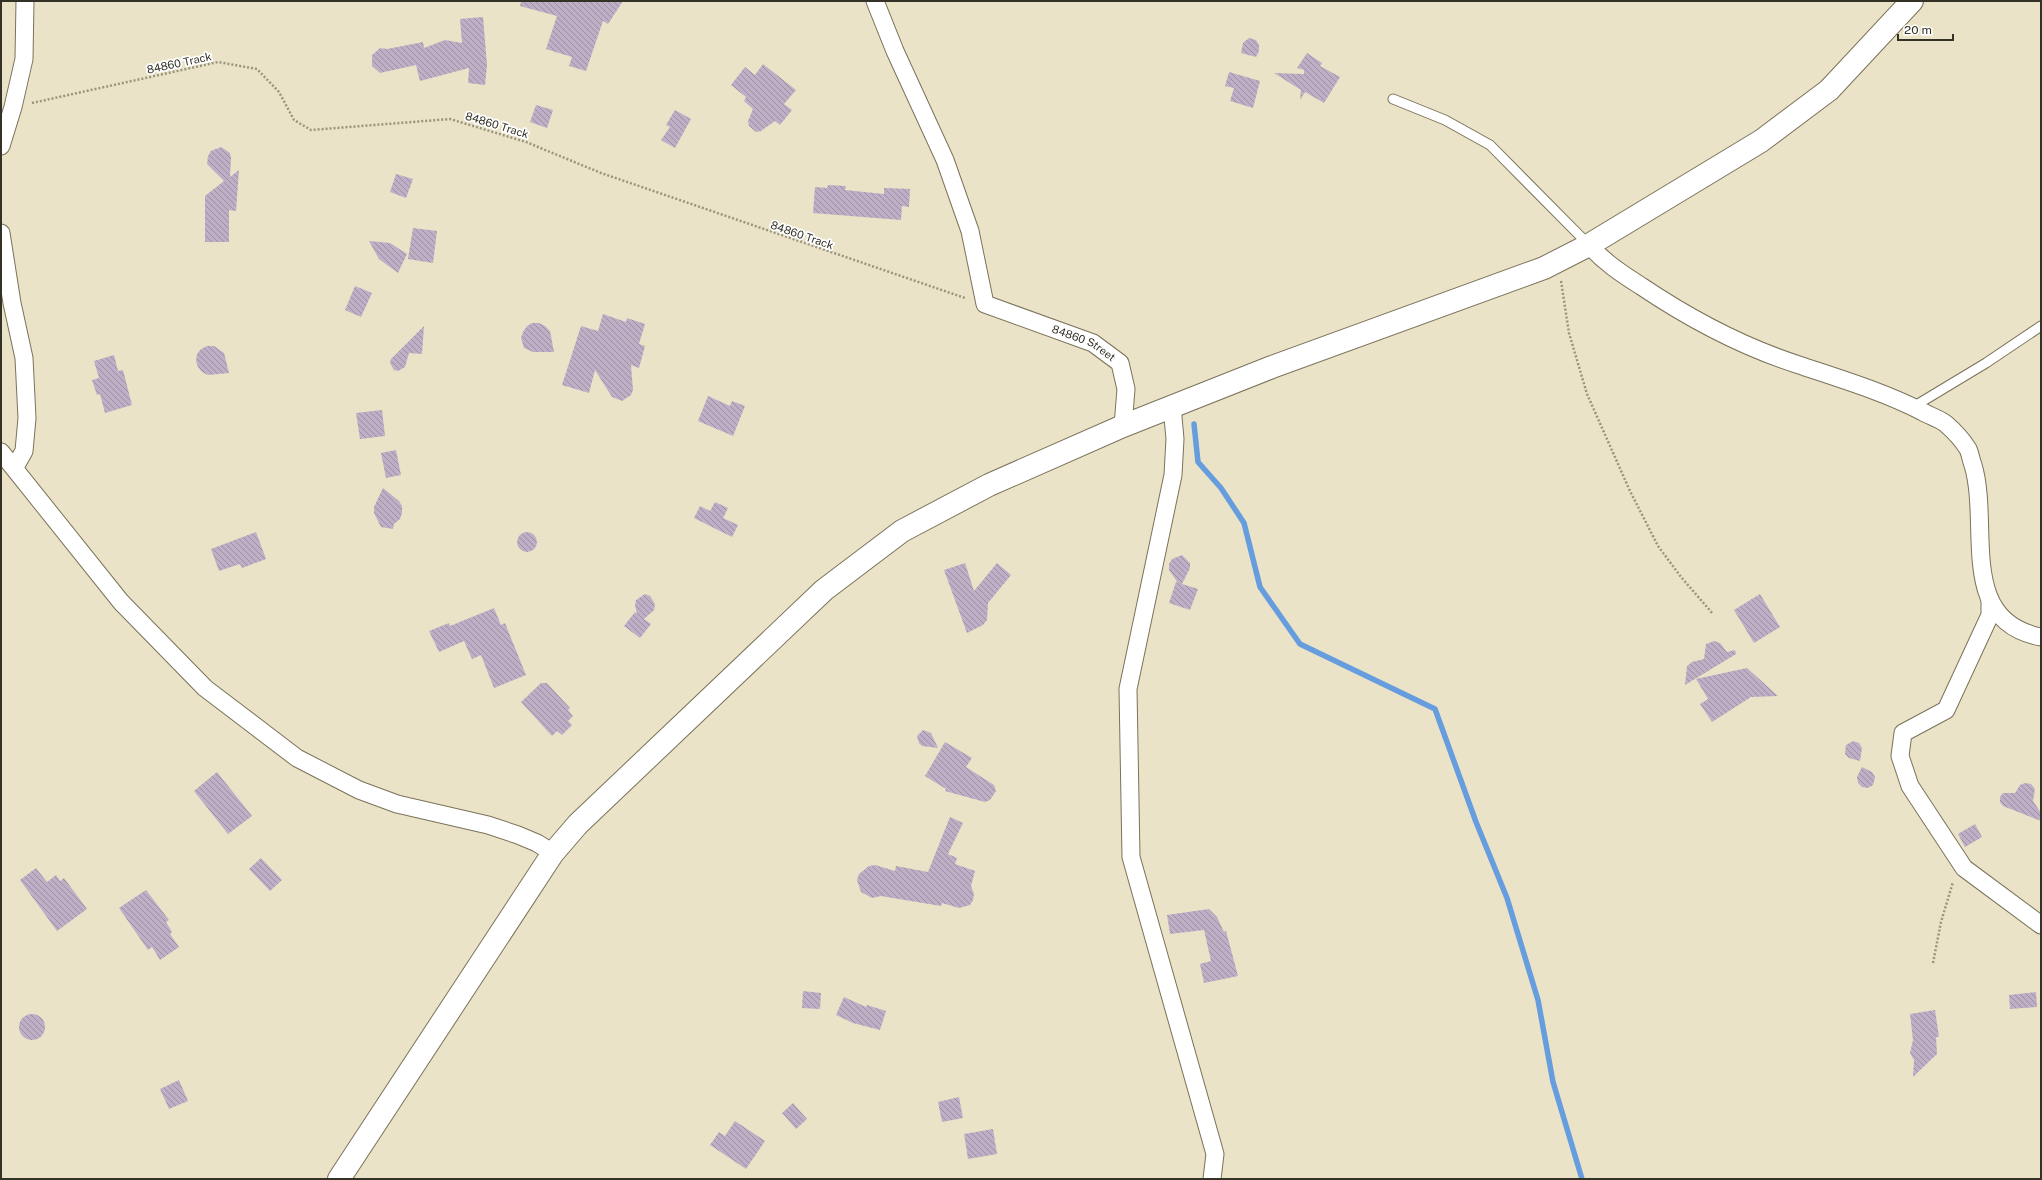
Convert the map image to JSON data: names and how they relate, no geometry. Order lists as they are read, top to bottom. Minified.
{"streets":{"street":["84860 Street"],"path":["84860 Track"]},"crossings":[["84860 Track","84860 Street"]],"scale_bar":"20 m"}
